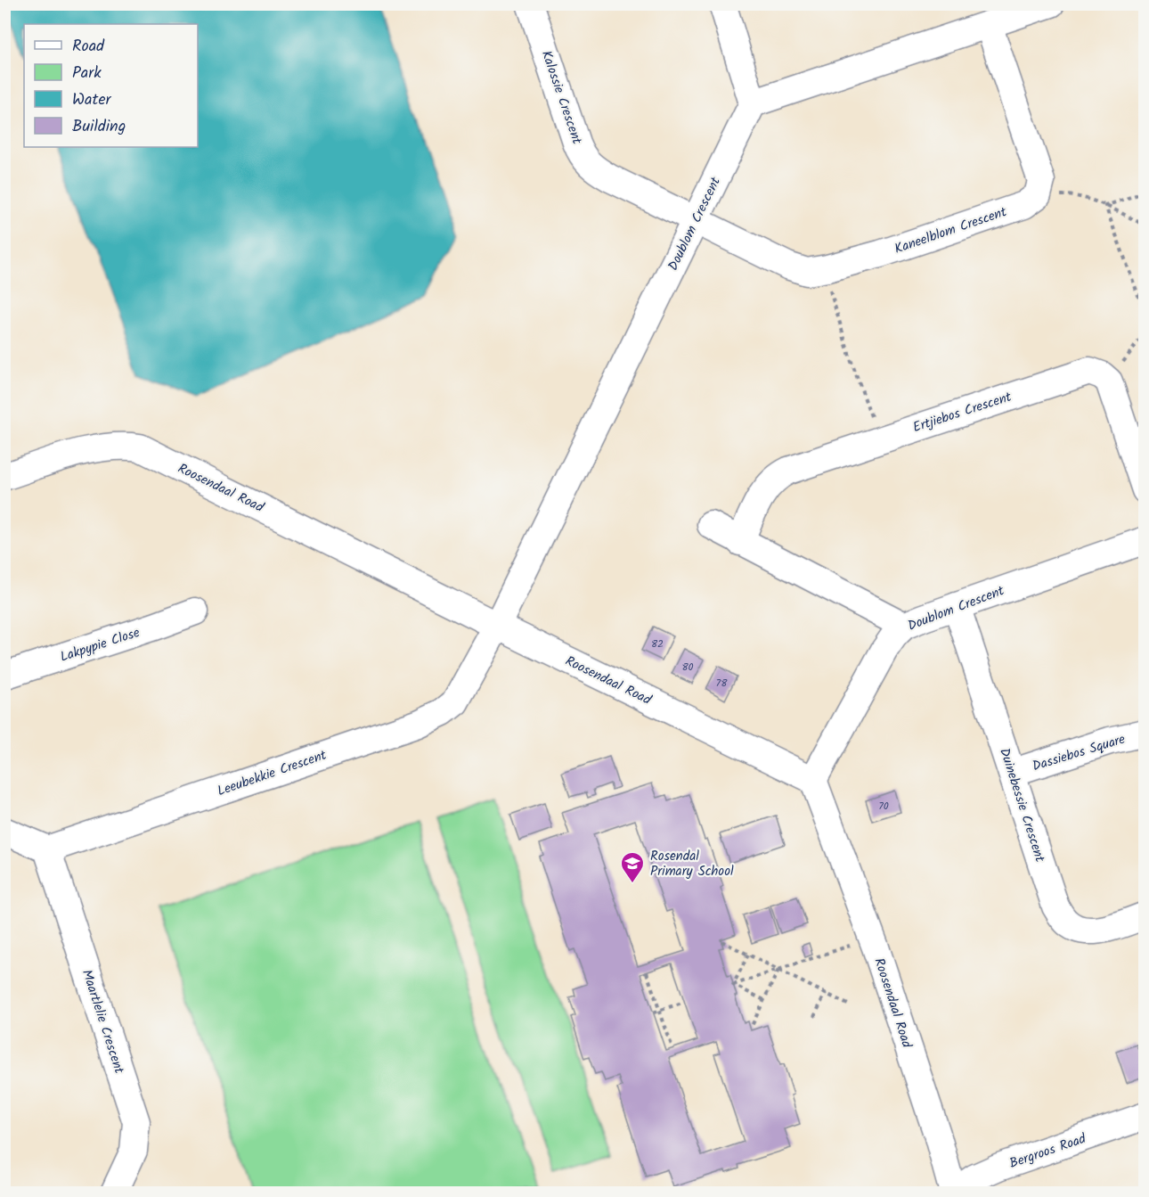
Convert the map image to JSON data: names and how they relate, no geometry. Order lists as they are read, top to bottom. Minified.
{"streets":{"street":["Kalossie Crescent","Doublom Crescent","Kaneelblom Crescent","Ertjiebos Crescent","Roosendaal Road","Lakpypie Close","Dassiebos Square","Leeubekkie Crescent","Duinebessie Crescent","Maartlelie Crescent","Bergroos Road"]},"crossings":[["Kalossie Crescent","Doublom Crescent"],["Kalossie Crescent","Kaneelblom Crescent"],["Doublom Crescent","Kaneelblom Crescent"],["Doublom Crescent","Roosendaal Road"],["Doublom Crescent","Leeubekkie Crescent"],["Doublom Crescent","Duinebessie Crescent"],["Roosendaal Road","Leeubekkie Crescent"],["Roosendaal Road","Bergroos Road"],["Dassiebos Square","Duinebessie Crescent"],["Leeubekkie Crescent","Maartlelie Crescent"]],"places":{"school or university":["Rosendal Primary School"]},"house_numbers":["82","80","78","70"],"legend":["Road","Park","Water","Building"]}
